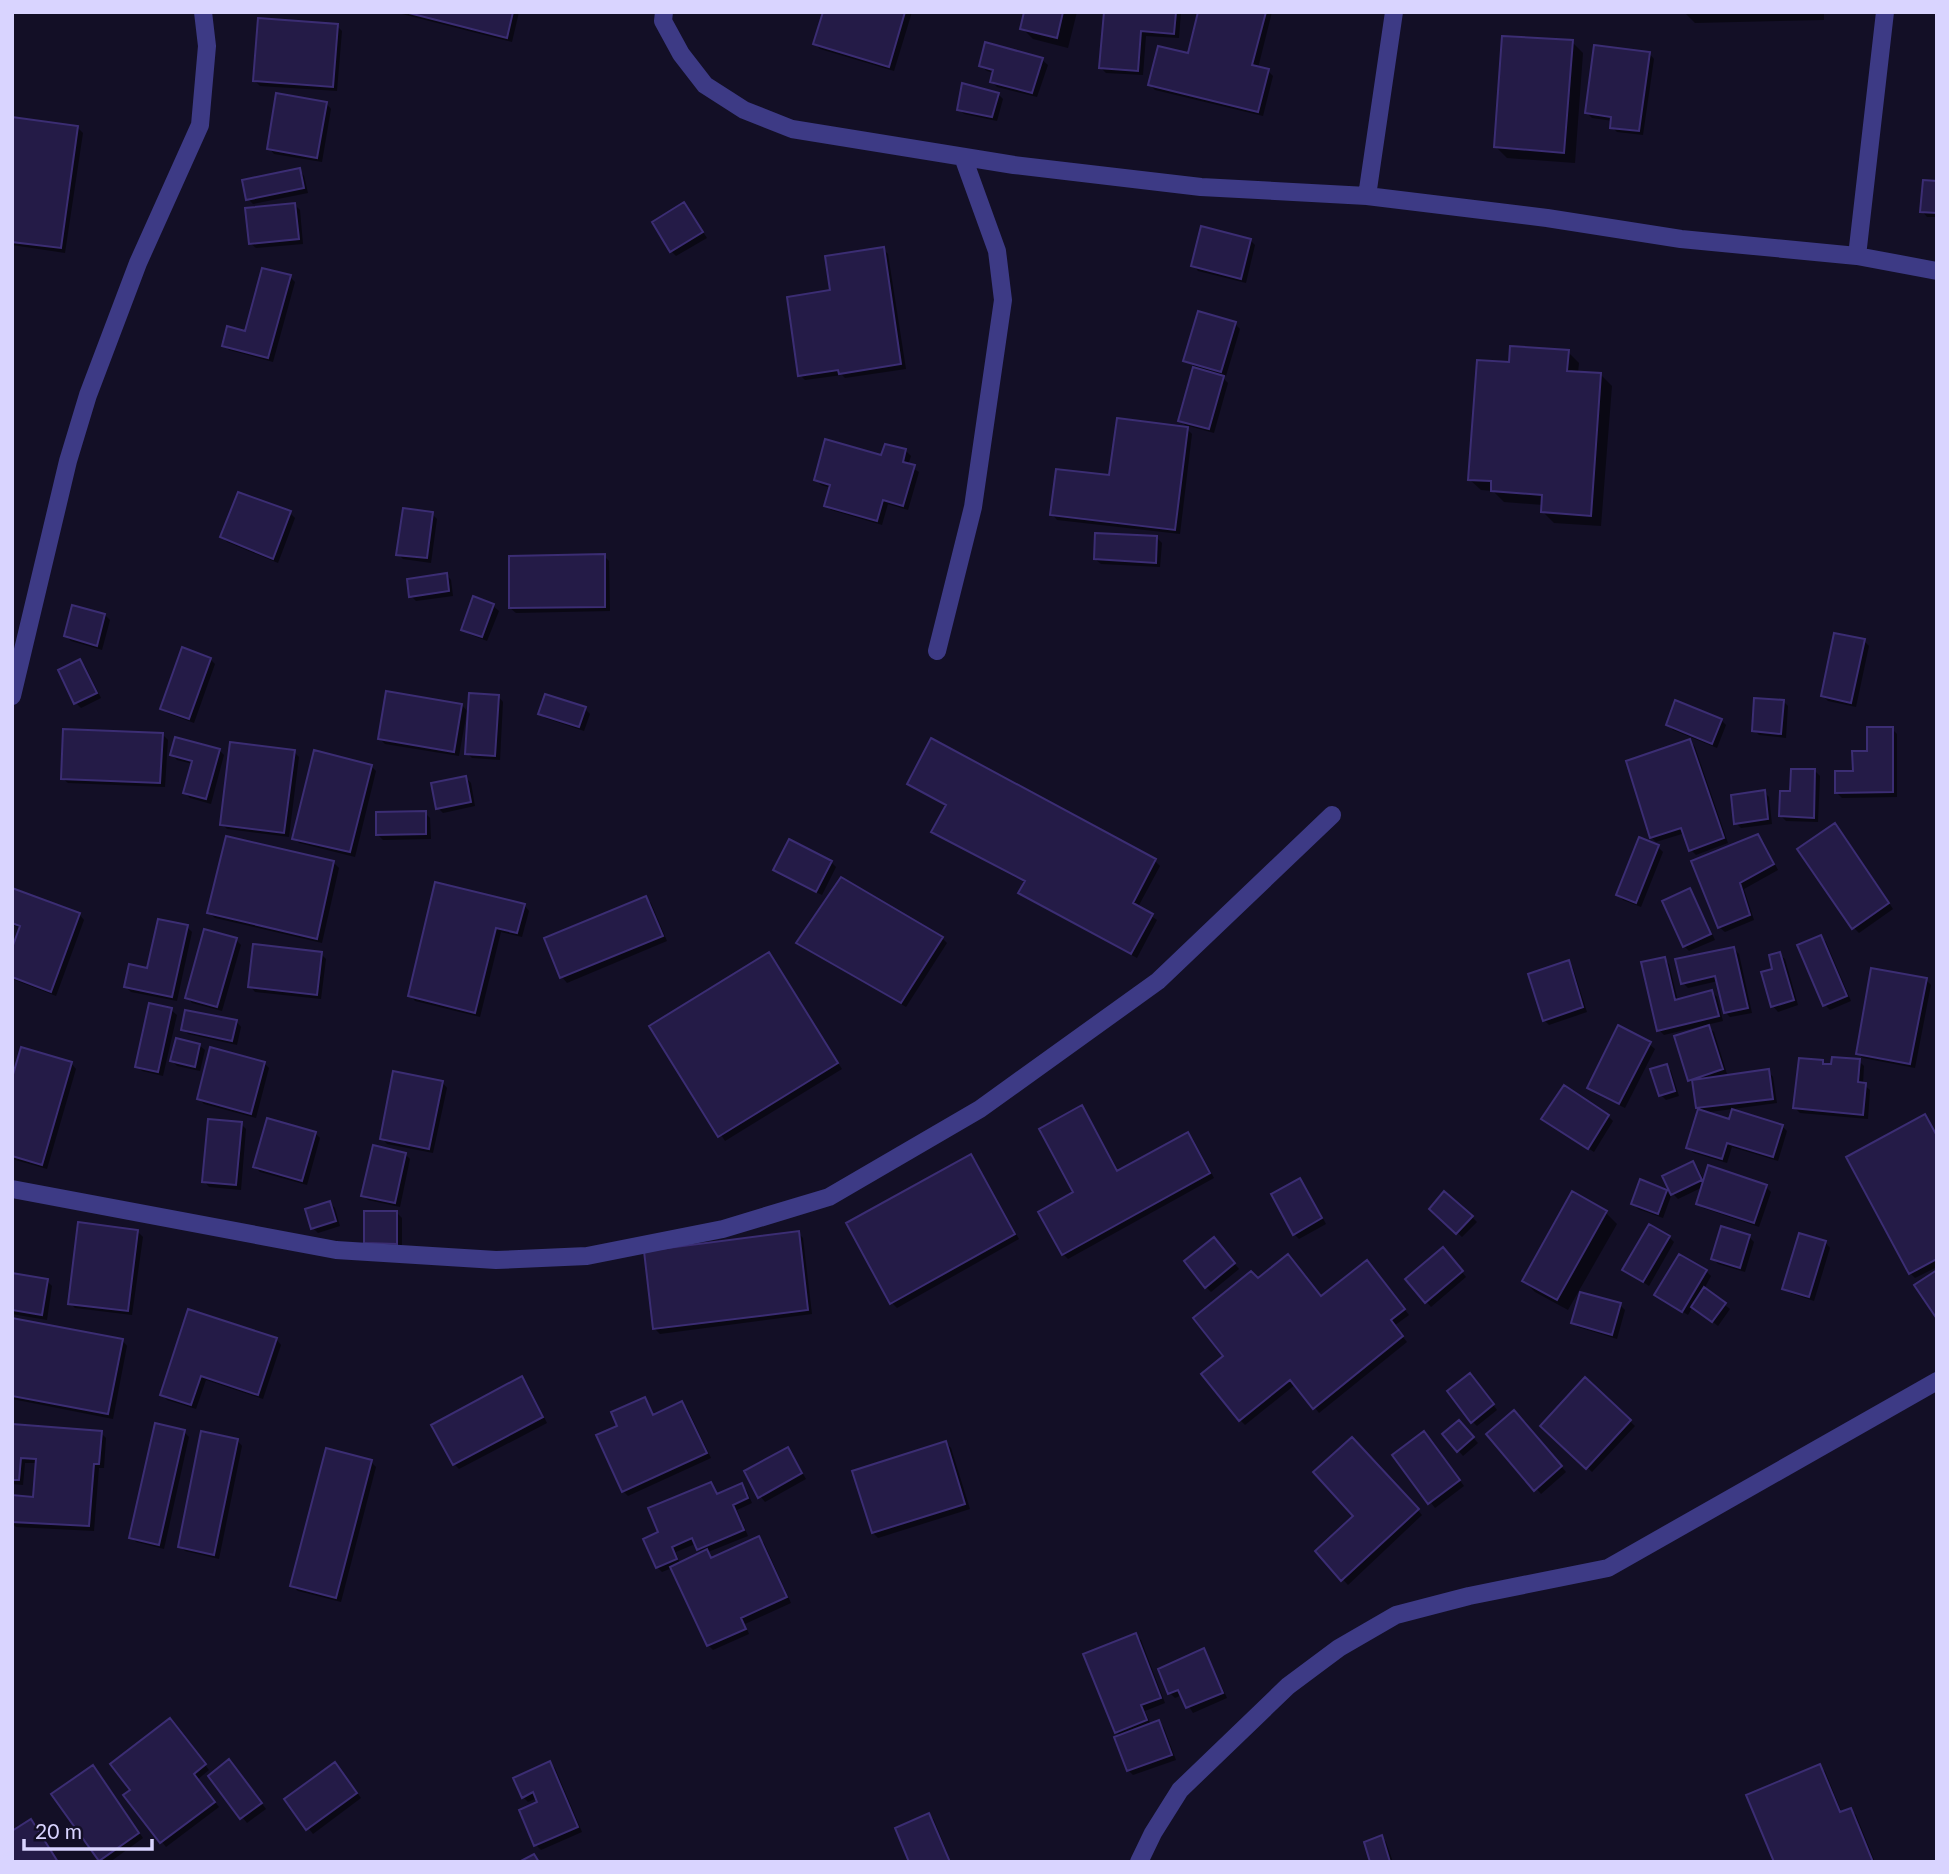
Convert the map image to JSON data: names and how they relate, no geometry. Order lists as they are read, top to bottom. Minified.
{"scale_bar":"20 m"}
